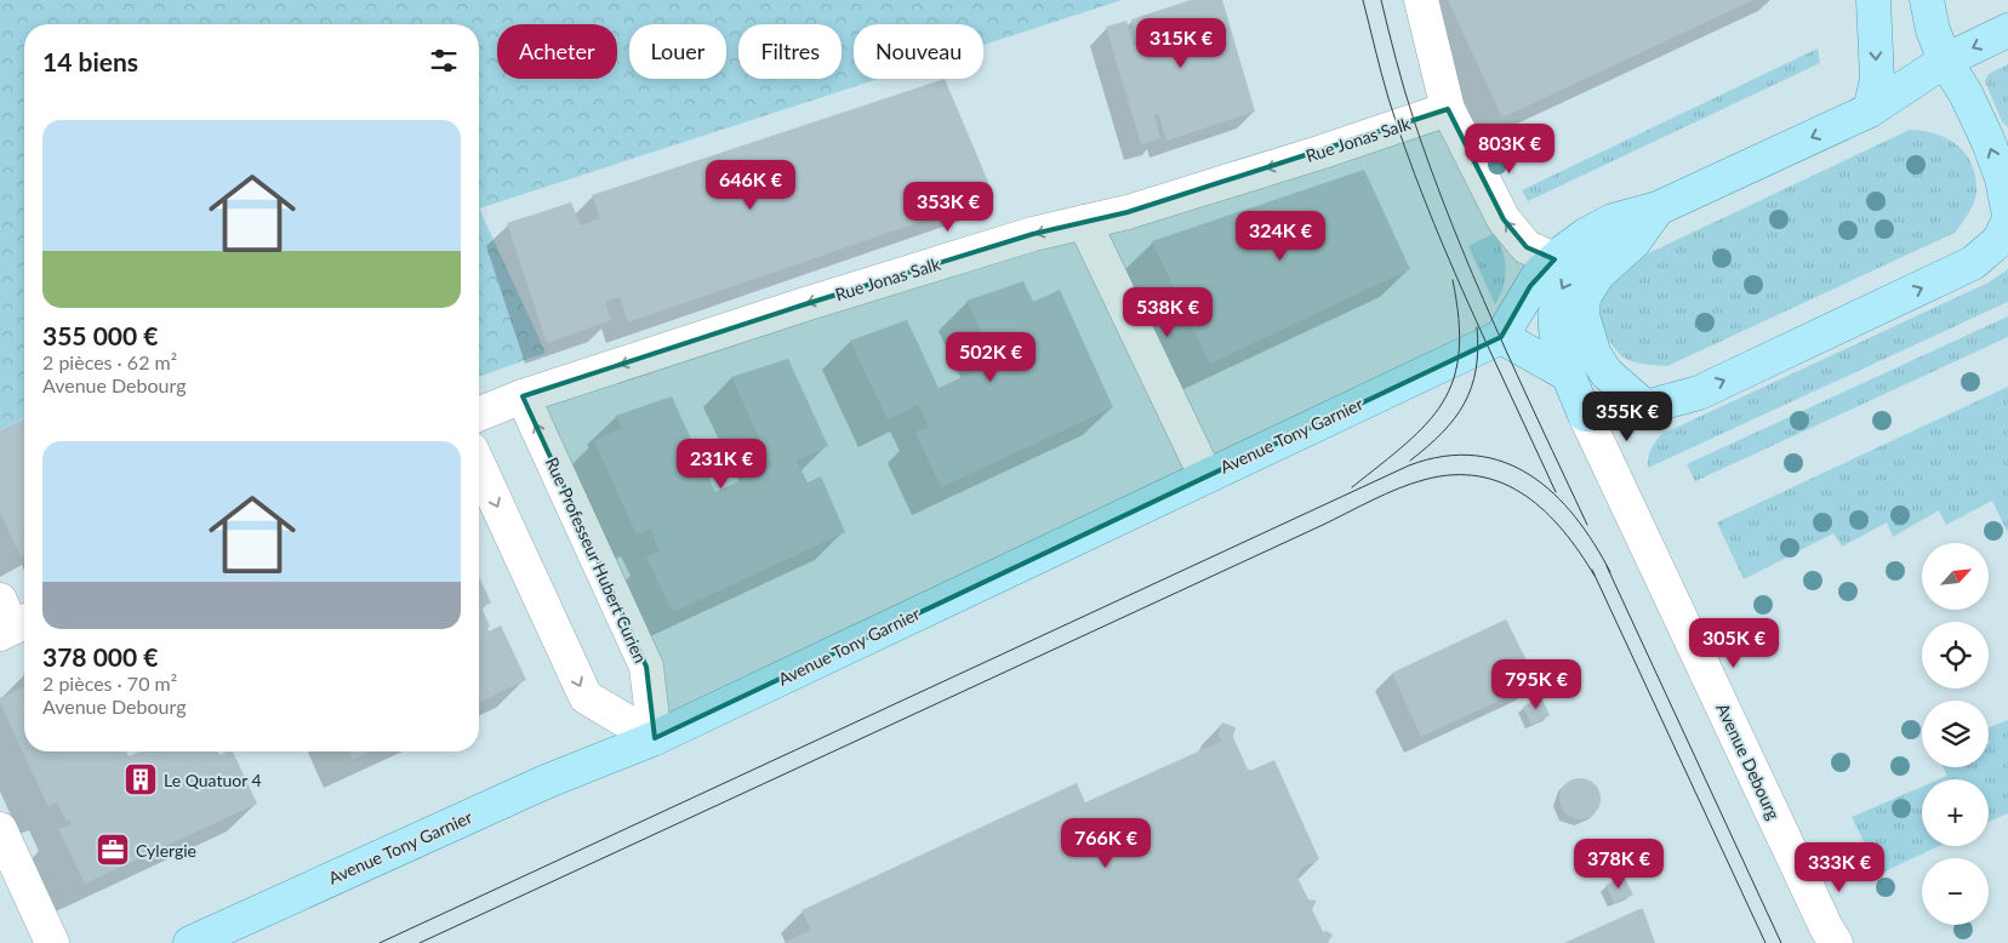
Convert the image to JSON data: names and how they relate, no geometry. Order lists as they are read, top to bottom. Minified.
{"streets":{"main road":["Avenue Tony Garnier"],"street":["Rue Jonas Salk","Rue Professeur Hubert Curien","Avenue Debourg"]},"crossings":[["Rue Jonas Salk","Rue Professeur Hubert Curien"],["Avenue Tony Garnier","Rue Professeur Hubert Curien"]],"one_way":["Rue Jonas Salk"],"places":{"building":["Le Quatuor 4"],"office":["Cylergie"]},"north":"top right","page":{"price":["315K €","803K €","646K €","353K €","324K €","538K €","502K €","355K €","231K €","305K €","795K €","766K €","378K €","333K €"],"chip":["Acheter","Louer","Filtres","Nouveau"],"heading":"14 biens","list":[{"name":"355 000 €","note":"2 pièces · 62 m² · Avenue Debourg"},{"name":"378 000 €","note":"2 pièces · 70 m² · Avenue Debourg"}],"map_buttons":["+","−"]}}
